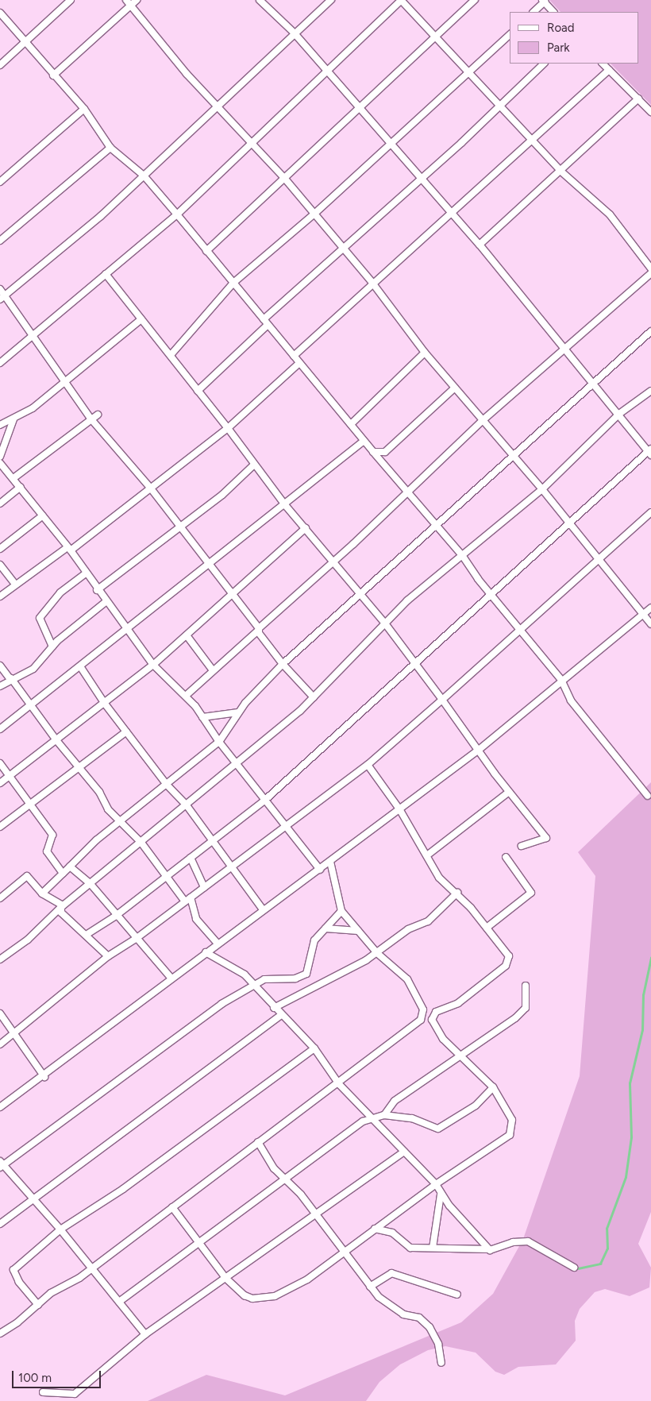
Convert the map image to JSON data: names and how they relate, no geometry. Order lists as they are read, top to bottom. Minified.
{"legend":["Road","Park"],"scale_bar":"100 m"}
